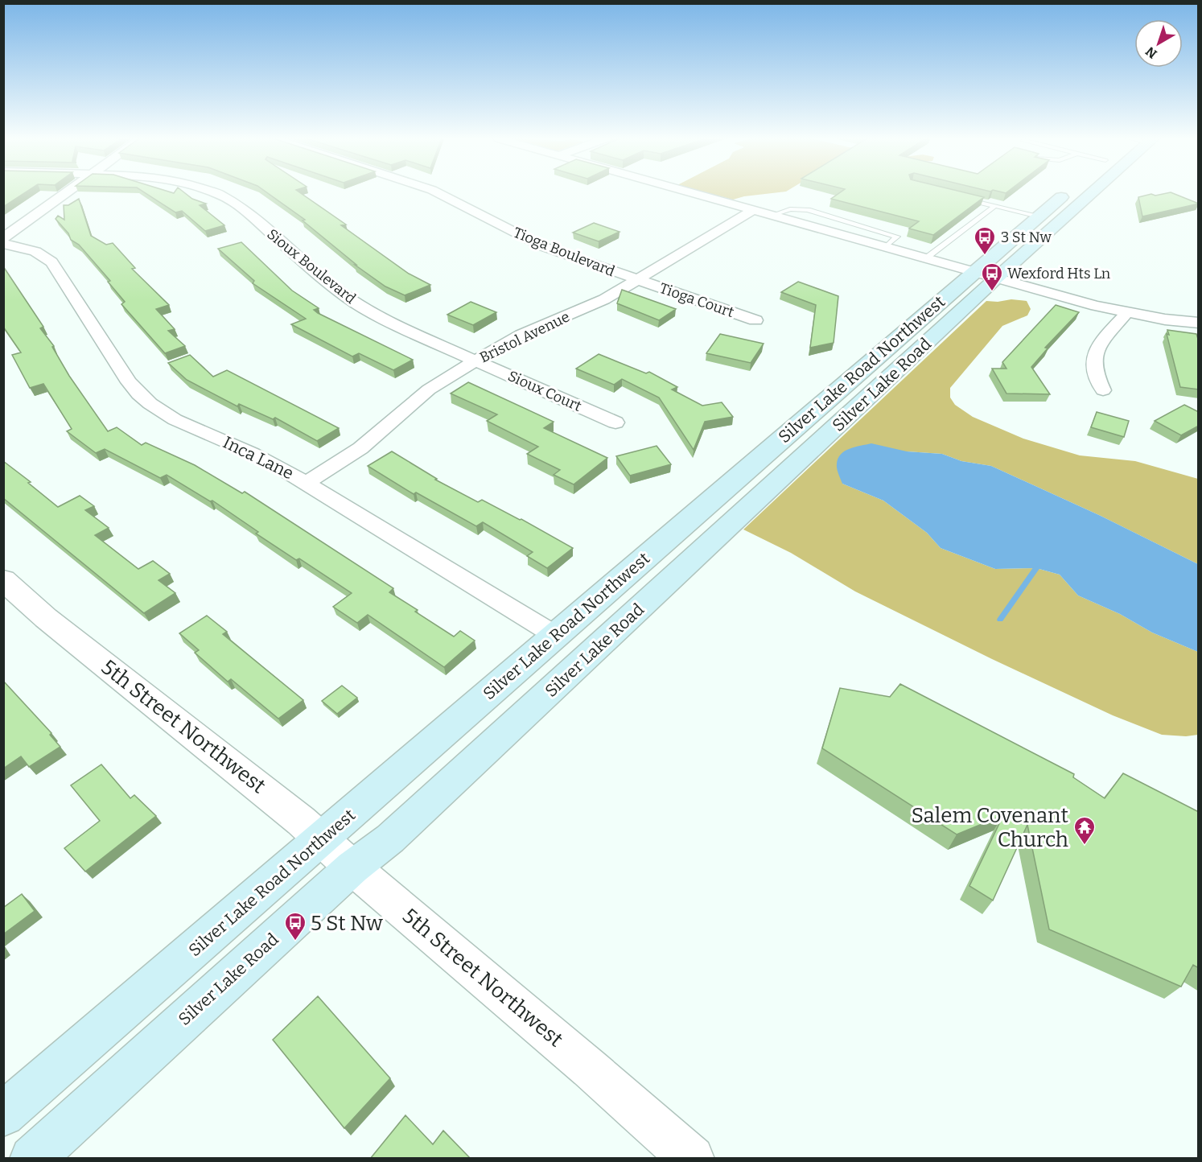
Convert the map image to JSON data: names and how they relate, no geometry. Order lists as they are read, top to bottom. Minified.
{"streets":{"main road":["Silver Lake Road Northwest","Silver Lake Road"],"street":["Tioga Boulevard","Sioux Boulevard","Tioga Court","Bristol Avenue","Sioux Court","Inca Lane","5th Street Northwest"]},"crossings":[["Tioga Boulevard","Tioga Court"],["Tioga Boulevard","Bristol Avenue"],["Sioux Boulevard","Bristol Avenue"],["Sioux Boulevard","Sioux Court"],["Tioga Court","Bristol Avenue"],["Bristol Avenue","Sioux Court"],["Bristol Avenue","Inca Lane"],["Silver Lake Road Northwest","Silver Lake Road"],["Silver Lake Road Northwest","Inca Lane"],["Silver Lake Road Northwest","5th Street Northwest"],["Silver Lake Road","5th Street Northwest"]],"places":{"bus stop":["3 St Nw","Wexford Hts Ln","5 St Nw"],"temple":["Salem Covenant Church"]},"north":"bottom left"}
